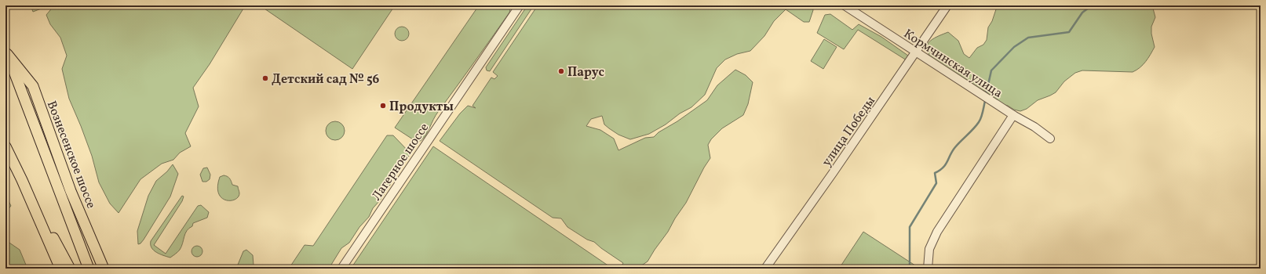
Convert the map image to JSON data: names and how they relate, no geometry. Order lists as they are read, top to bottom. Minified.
{"streets":{"main road":["Вознесенское шоссе"],"street":["Кормчинская улица","улица Победы","Лагерное шоссе"]},"crossings":[["Кормчинская улица","улица Победы"]],"places":["Парус","Детский сад № 56","Продукты"]}
